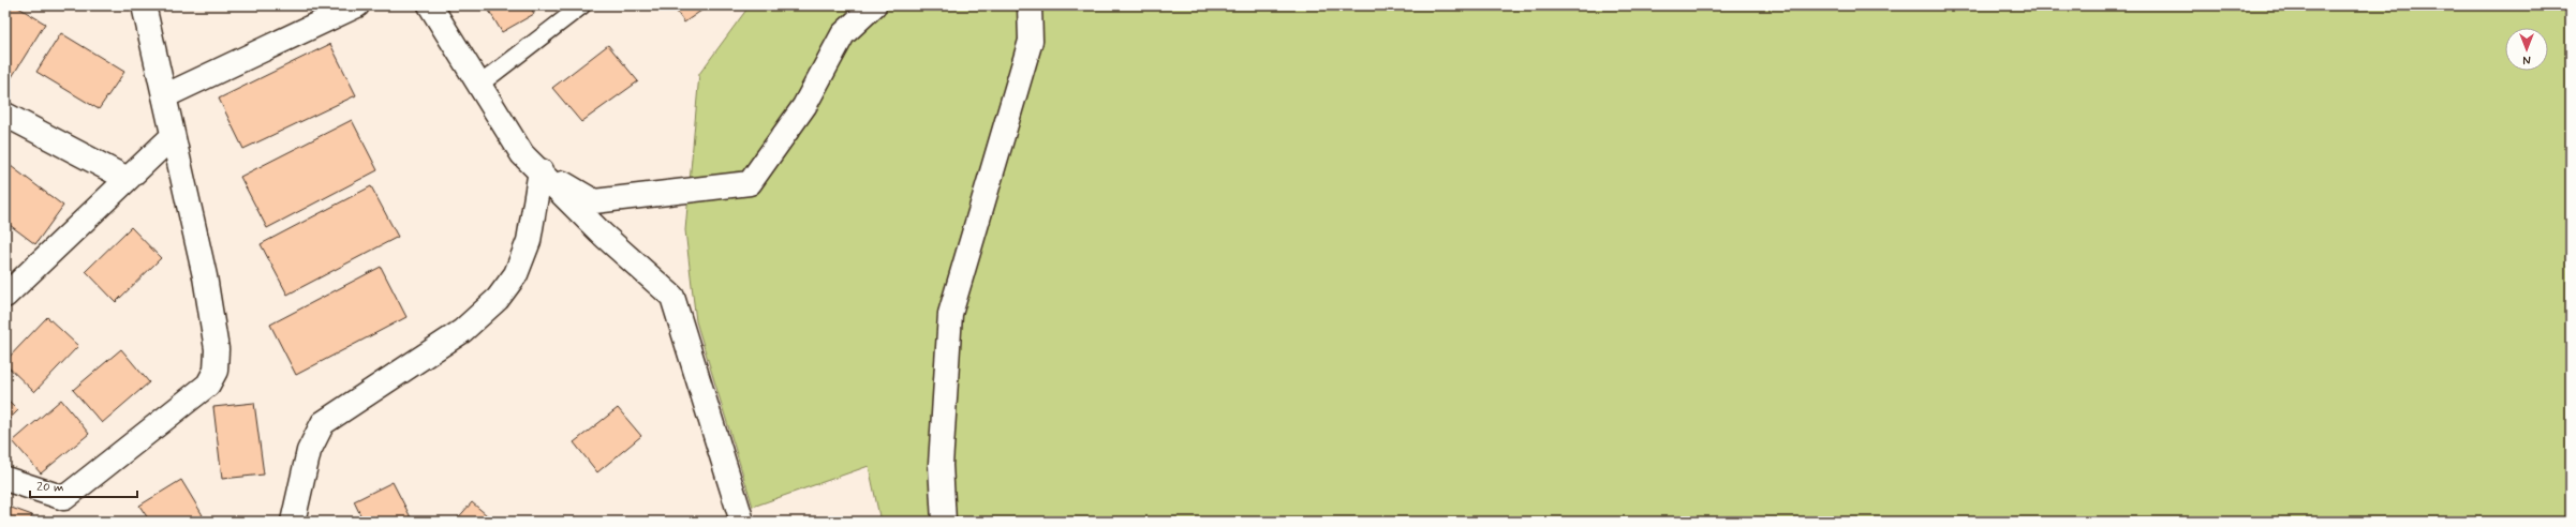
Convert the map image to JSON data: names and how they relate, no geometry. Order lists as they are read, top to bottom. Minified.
{"scale_bar":"20 m","north":"bottom"}
